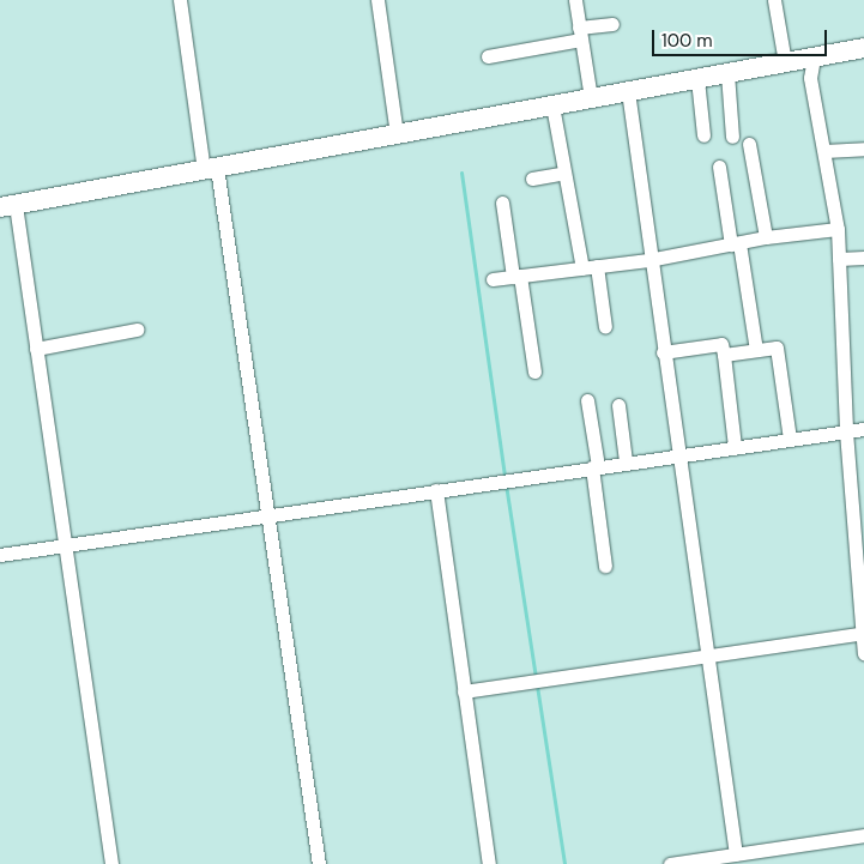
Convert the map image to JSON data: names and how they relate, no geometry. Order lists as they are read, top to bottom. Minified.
{"scale_bar":"100 m"}
